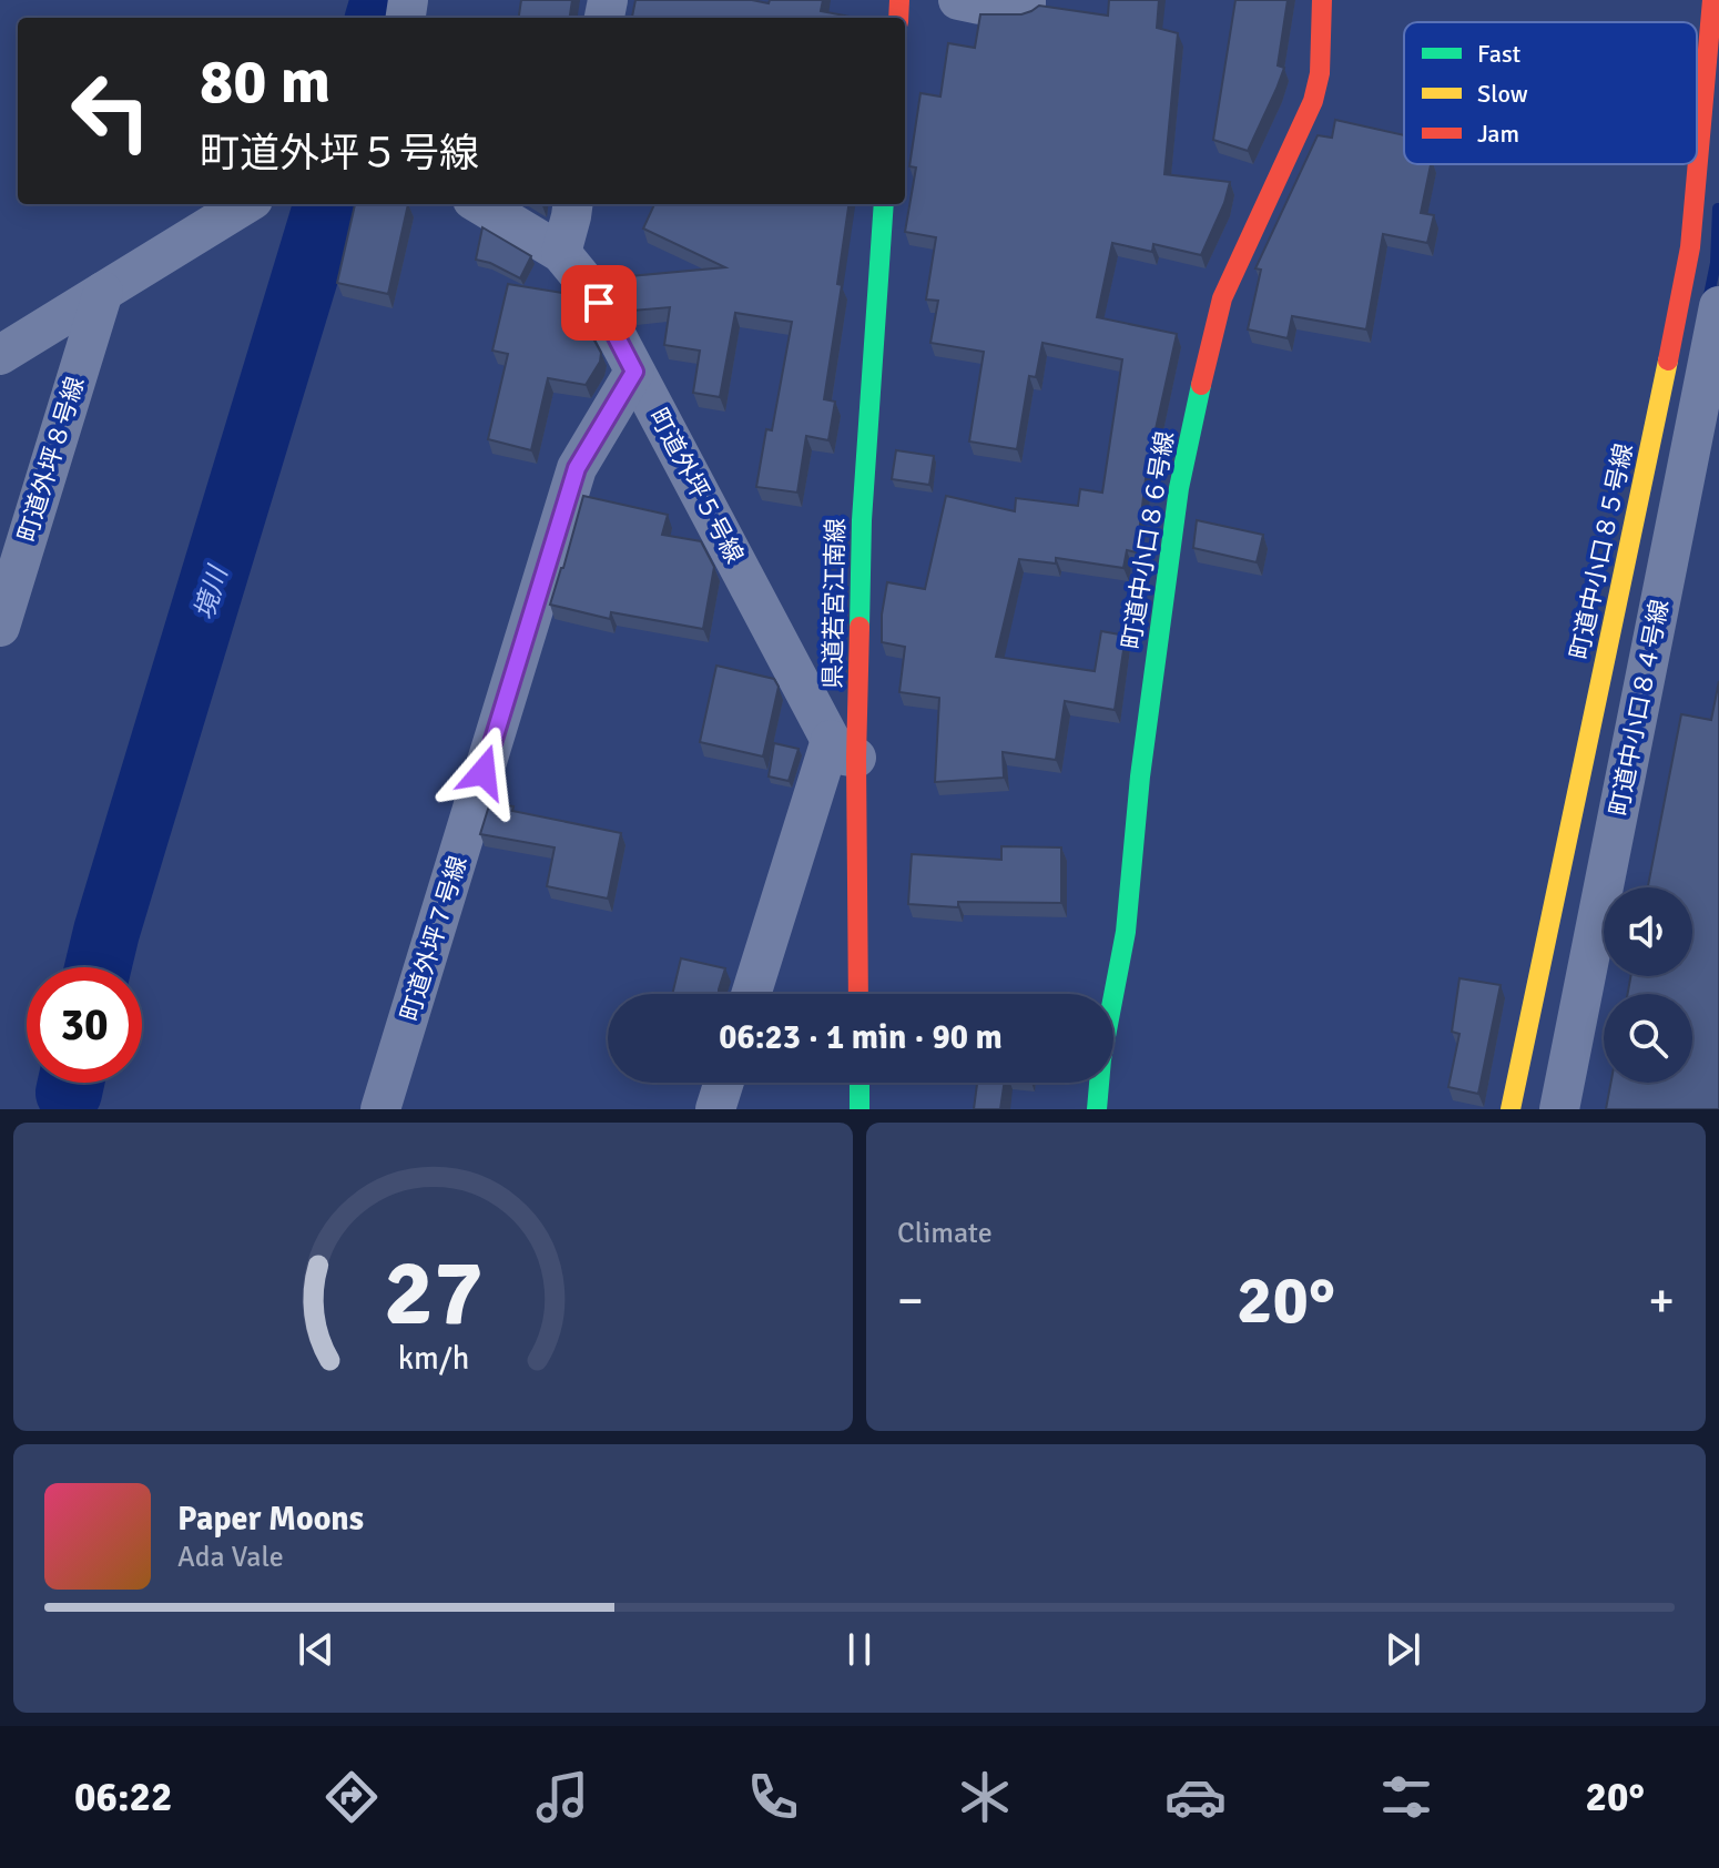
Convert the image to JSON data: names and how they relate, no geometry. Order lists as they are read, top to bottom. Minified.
{"streets":{"street":["町道外坪８号線","町道外坪５号線","町道中小口８６号線","町道中小口８５号線","県道若宮江南線","町道中小口８４号線","町道外坪７号線"]},"crossings":[["町道外坪５号線","県道若宮江南線"],["町道外坪５号線","町道外坪７号線"]],"water":["境川"],"legend":["Fast","Slow","Jam"],"page":{"turn":["80 m","町道外坪５号線"],"limit":"30","trip":"06:23 · 1 min · 90 m","tile":"Climate","heat":["−","20°","+"],"song":["Paper Moons","Ada Vale"],"tabs":["06:22","20°"],"gauge":["27","km/h"]}}
